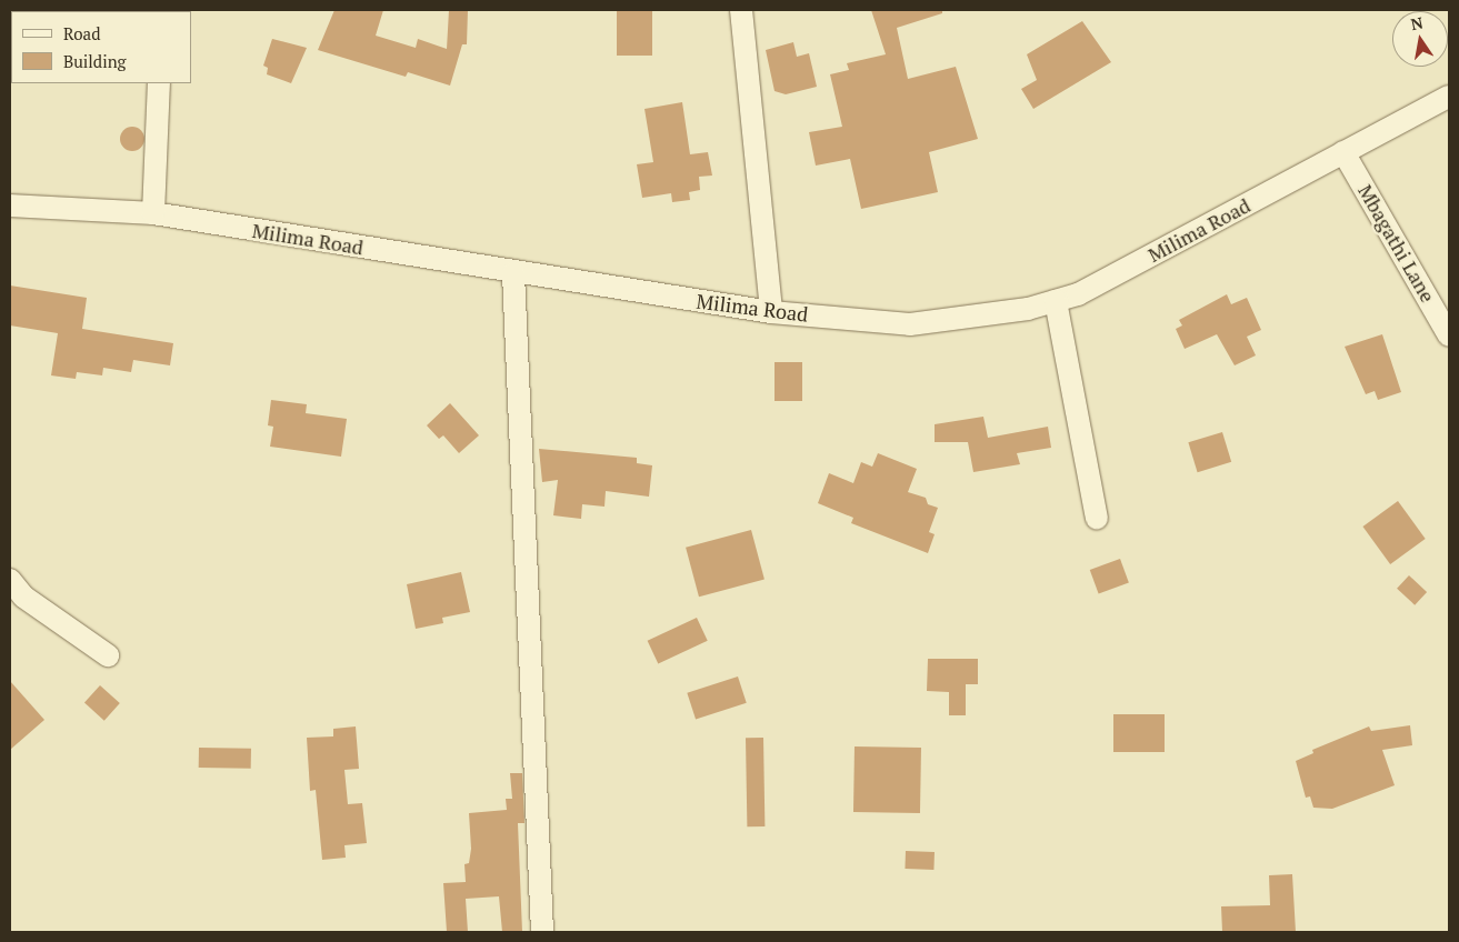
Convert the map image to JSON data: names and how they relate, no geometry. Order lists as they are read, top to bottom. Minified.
{"streets":{"street":["Milima Road","Mbagathi Lane"]},"crossings":[["Milima Road","Mbagathi Lane"]],"legend":["Road","Building"],"north":"top"}
